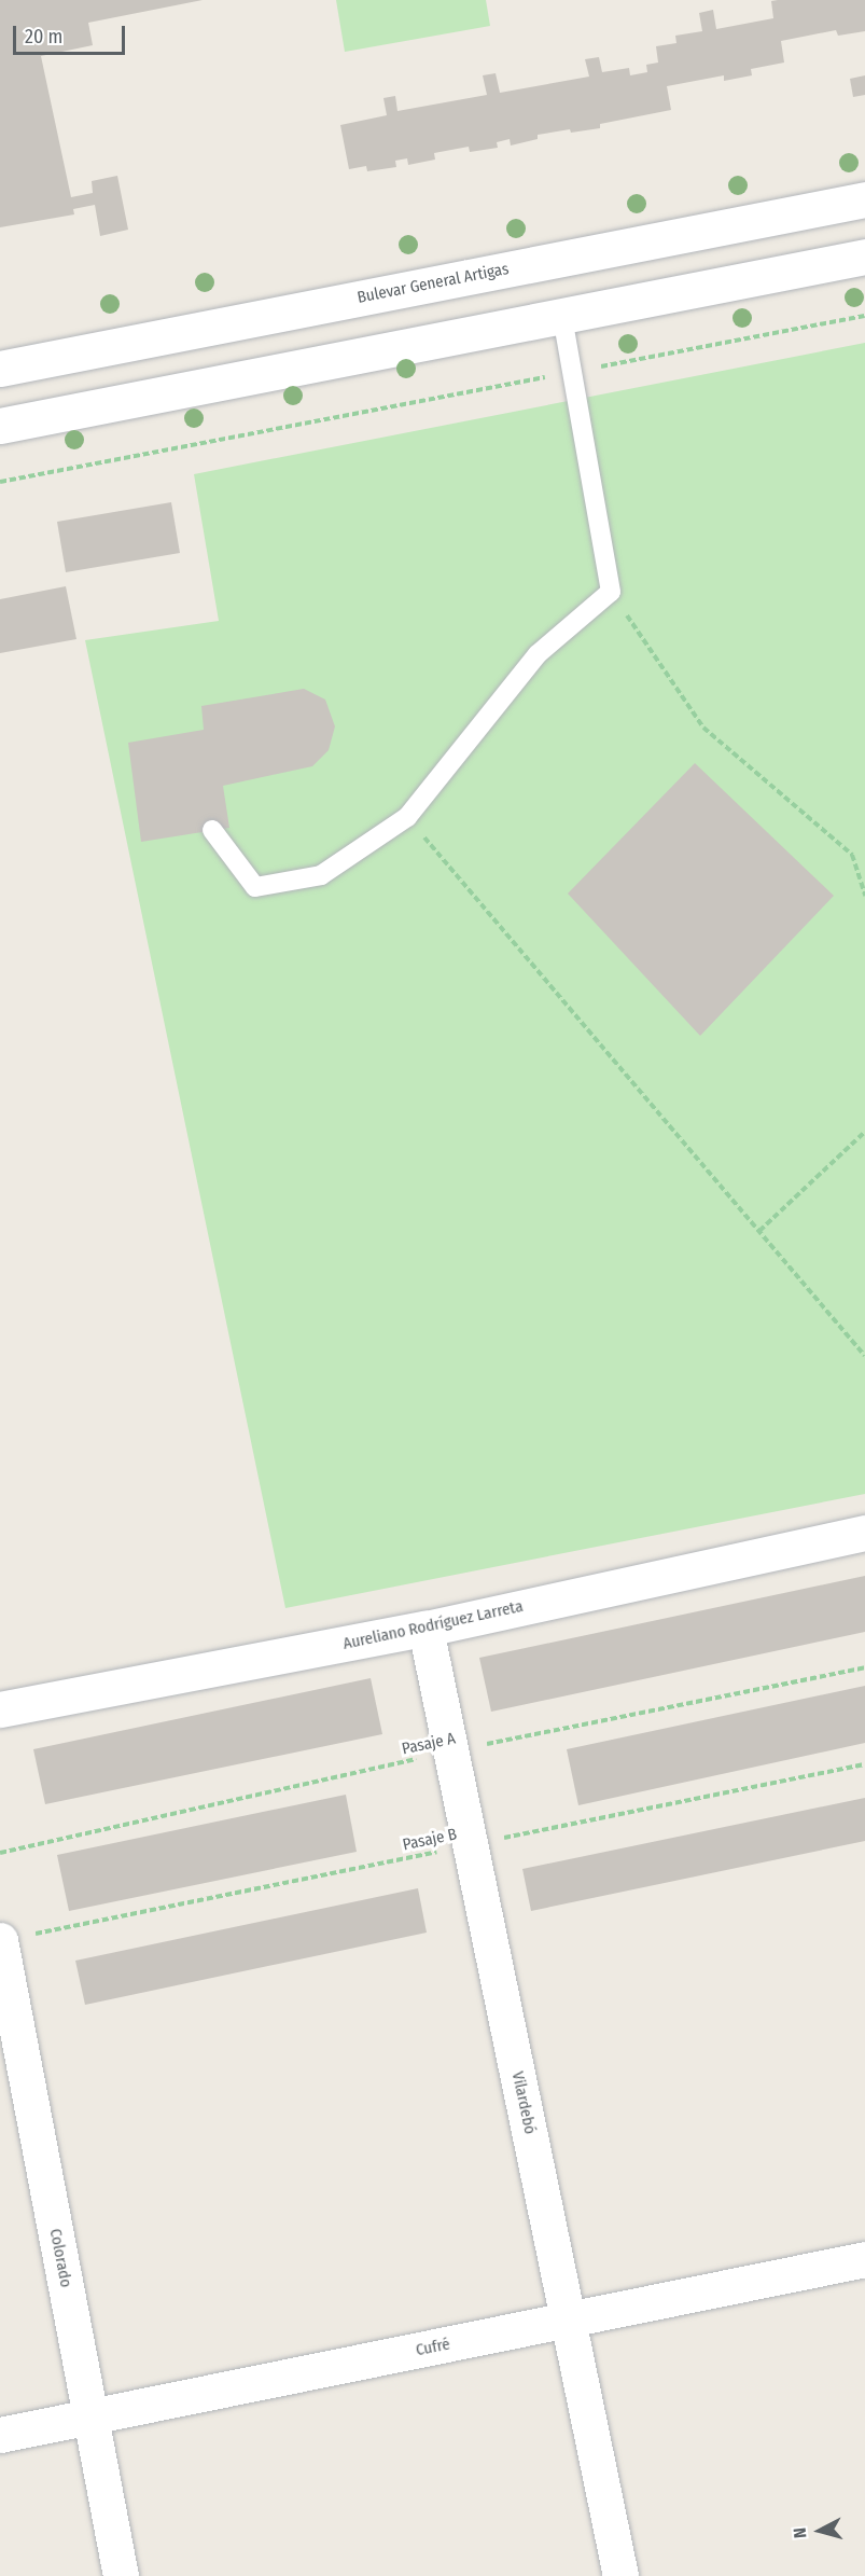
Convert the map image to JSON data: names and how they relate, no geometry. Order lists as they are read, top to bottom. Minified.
{"streets":{"street":["Bulevar General Artigas","Aureliano Rodríguez Larreta","Vilardebó","Colorado","Cufré"],"path":["Pasaje A","Pasaje B"]},"crossings":[["Aureliano Rodríguez Larreta","Vilardebó"],["Pasaje A","Vilardebó"],["Pasaje B","Vilardebó"],["Pasaje B","Colorado"],["Vilardebó","Cufré"],["Colorado","Cufré"]],"scale_bar":"20 m","north":"left"}
